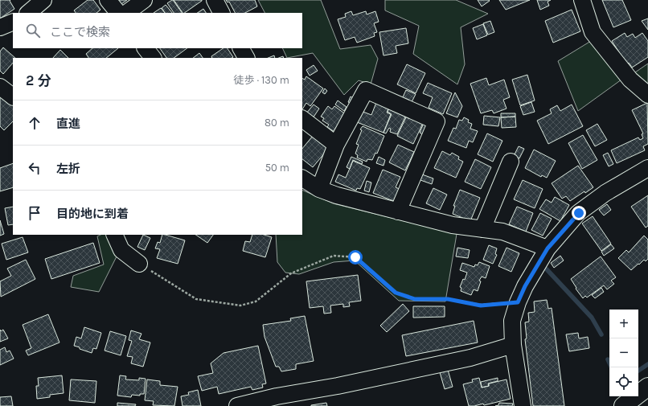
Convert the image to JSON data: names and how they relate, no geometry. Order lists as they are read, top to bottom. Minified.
{"page":{"search":"ここで検索","heading":["2 分","徒歩 · 130 m"],"list":[["直進","80 m"],["左折","50 m"],"目的地に到着"],"map_buttons":["+","−"]}}
